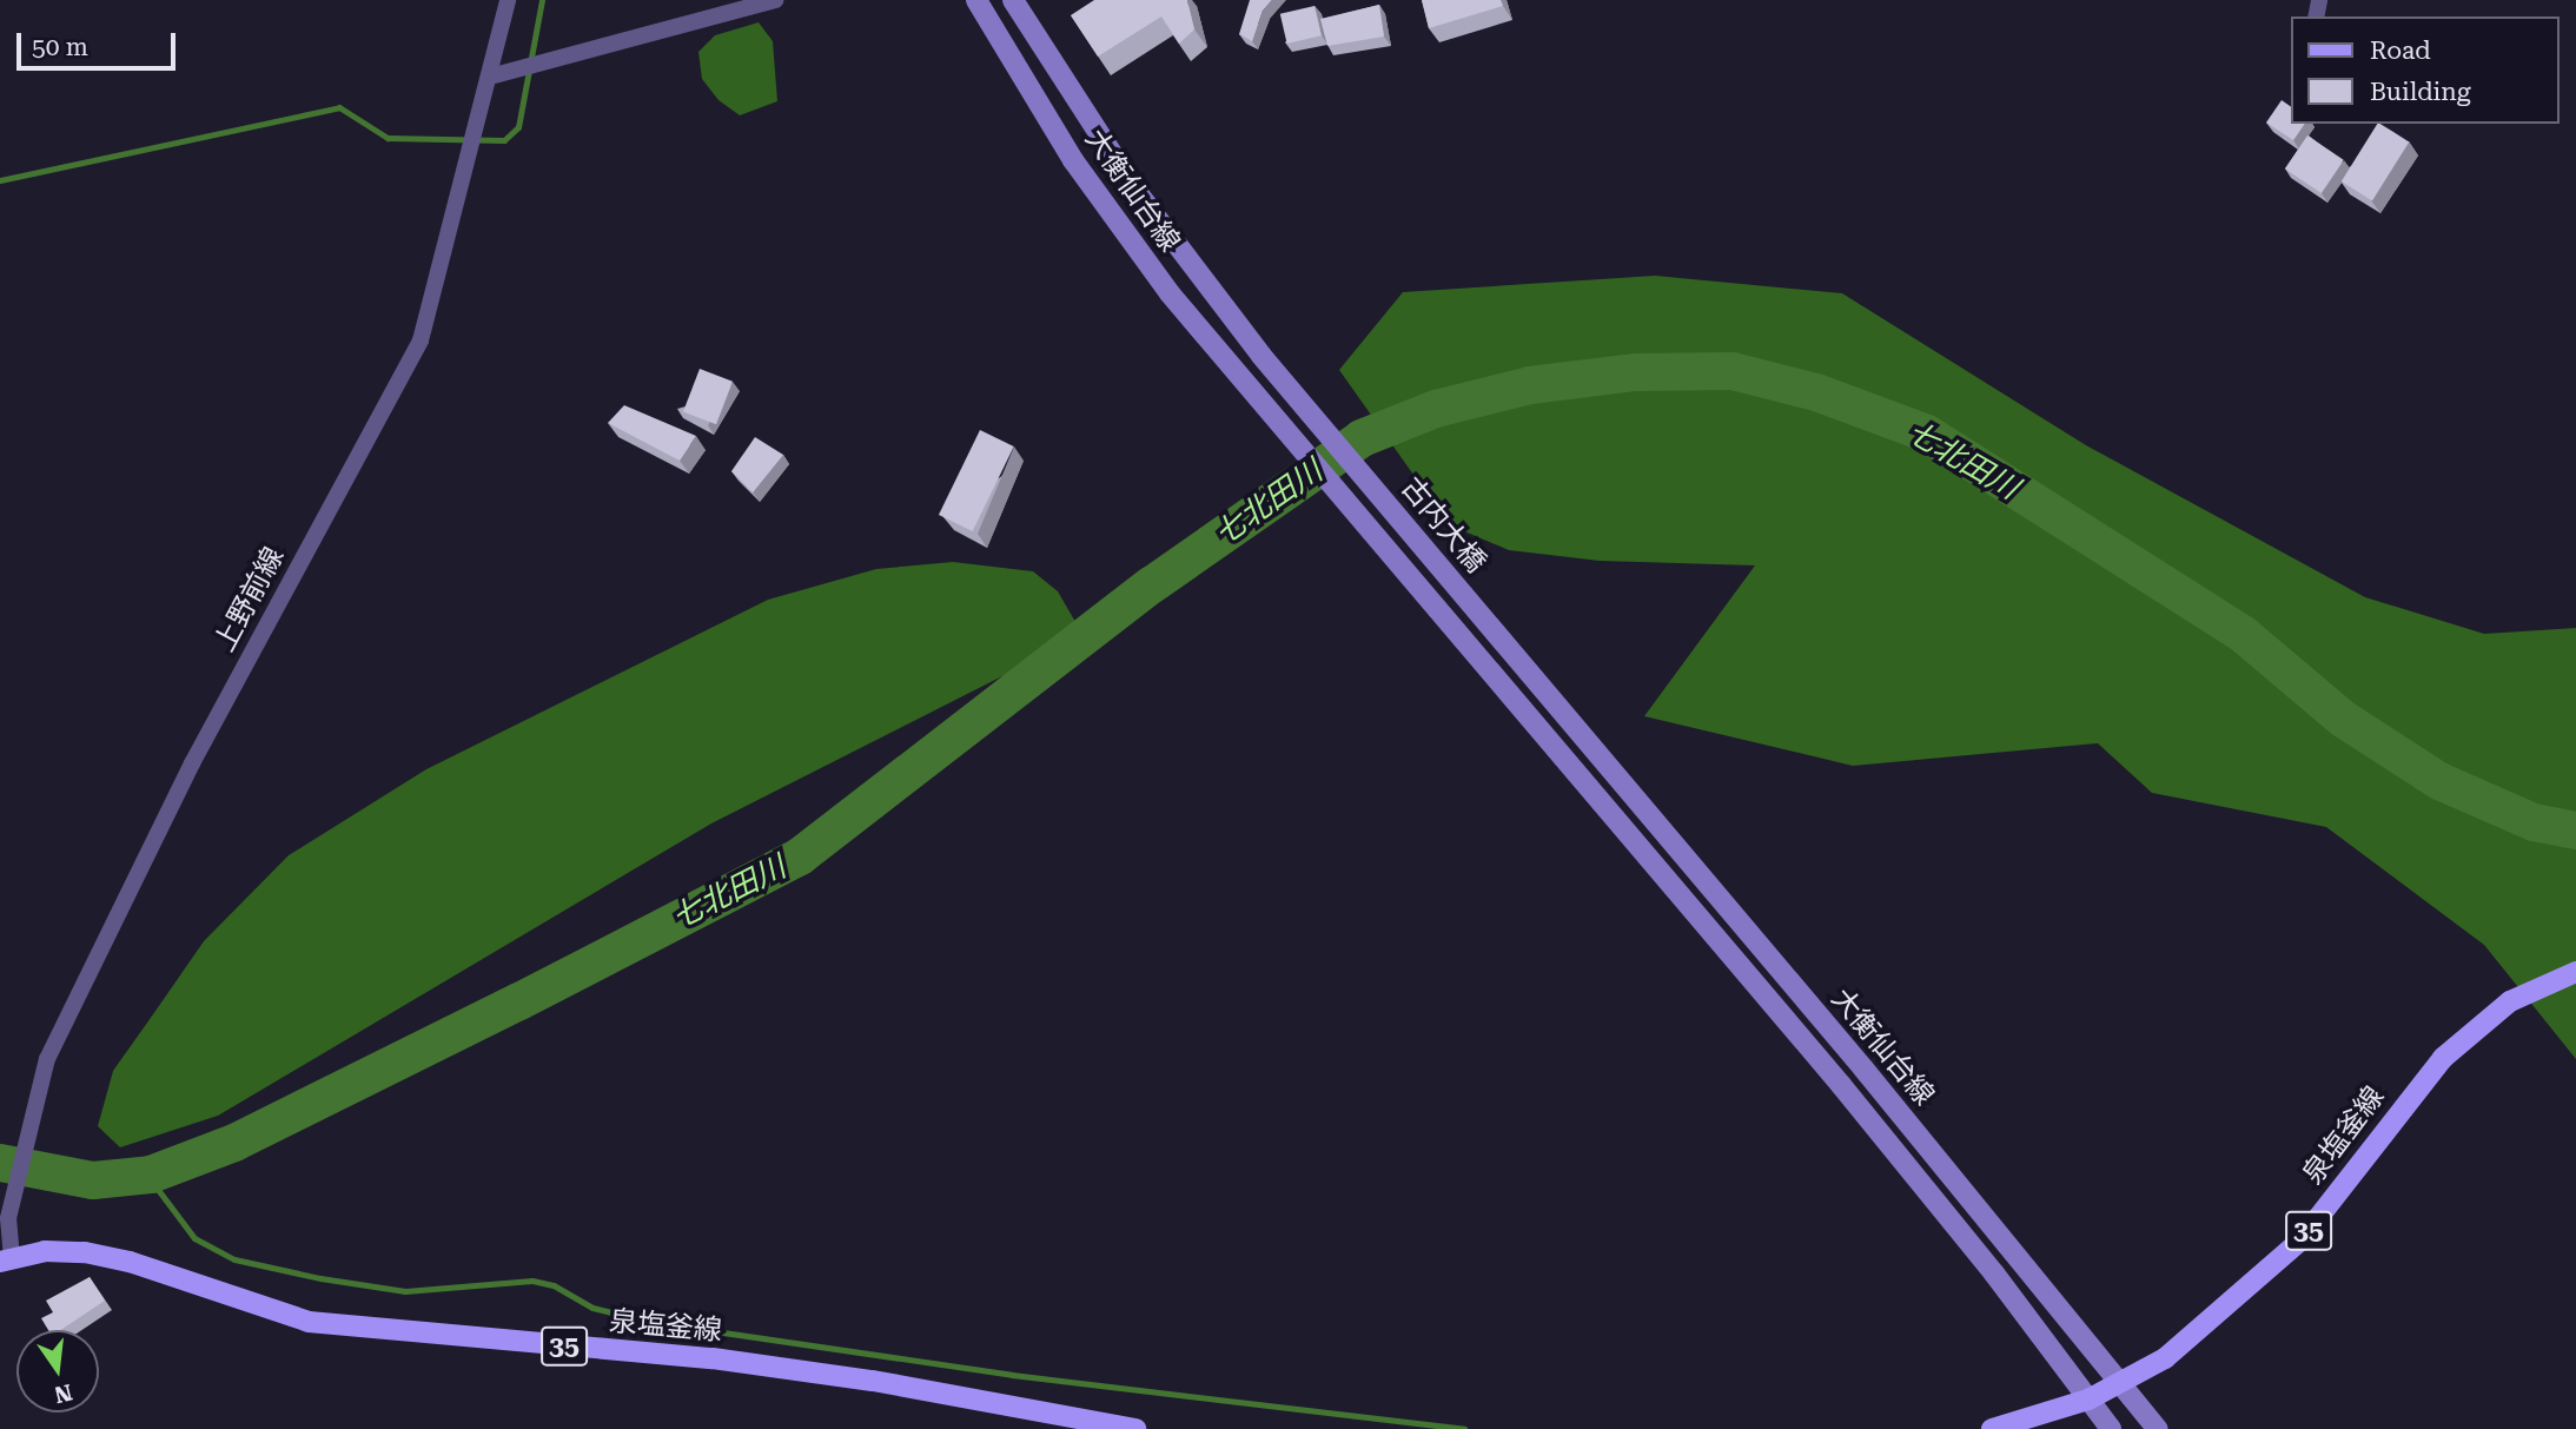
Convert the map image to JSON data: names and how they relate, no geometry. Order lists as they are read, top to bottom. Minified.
{"streets":{"main road":["大衡仙台線","古内大橋","泉塩釜線","35"],"street":["上野前線"]},"crossings":[["大衡仙台線","古内大橋"],["大衡仙台線","泉塩釜線"],["上野前線","泉塩釜線"]],"water":["七北田川"],"legend":["Road","Building"],"scale_bar":"50 m","north":"bottom"}
